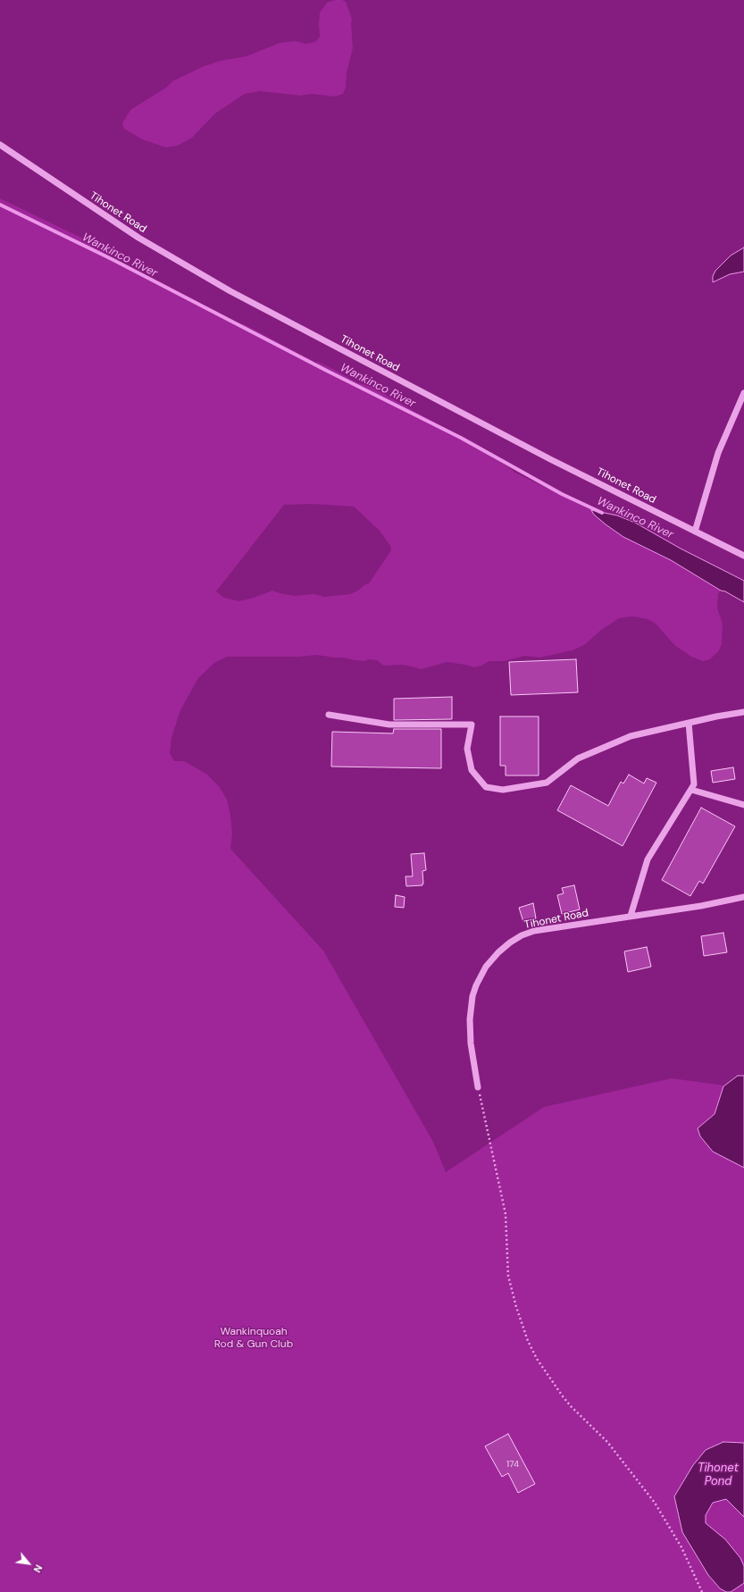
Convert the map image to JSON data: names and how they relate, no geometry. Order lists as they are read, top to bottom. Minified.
{"streets":{"street":["Tihonet Road"]},"water":["Wankinco River","Tihonet Pond"],"parks":["Wankinquoah Rod & Gun Club"],"house_numbers":["174"],"north":"bottom right"}
